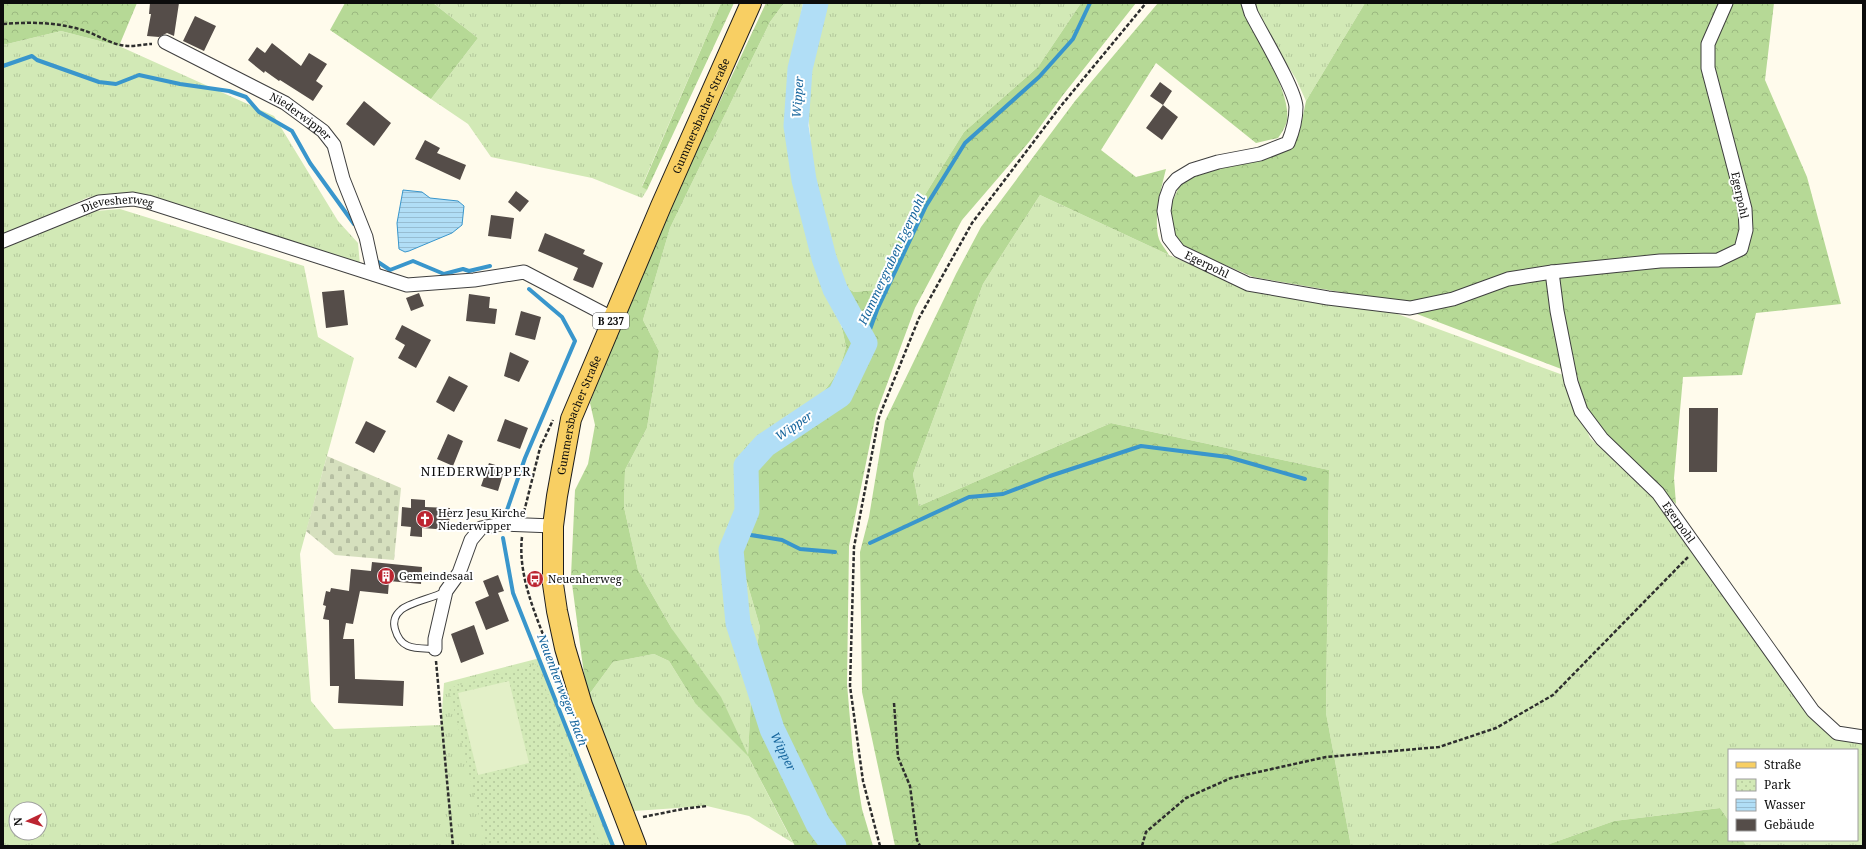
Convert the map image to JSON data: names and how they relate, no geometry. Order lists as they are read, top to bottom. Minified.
{"streets":{"main road":["Gummersbacher Straße","B 237"],"street":["Niederwipper","Egerpohl","Dievesherweg"]},"crossings":[["Niederwipper","Dievesherweg"]],"districts":["NIEDERWIPPER"],"water":["Wipper","Hammergraben Egerpohl","Neuenherweger Bach"],"places":{"church":["Herz Jesu Kirche Niederwipper"],"building":["Gemeindesaal"],"bus stop":["Neuenherweg"]},"legend":["Straße","Park","Wasser","Gebäude"],"north":"left"}
